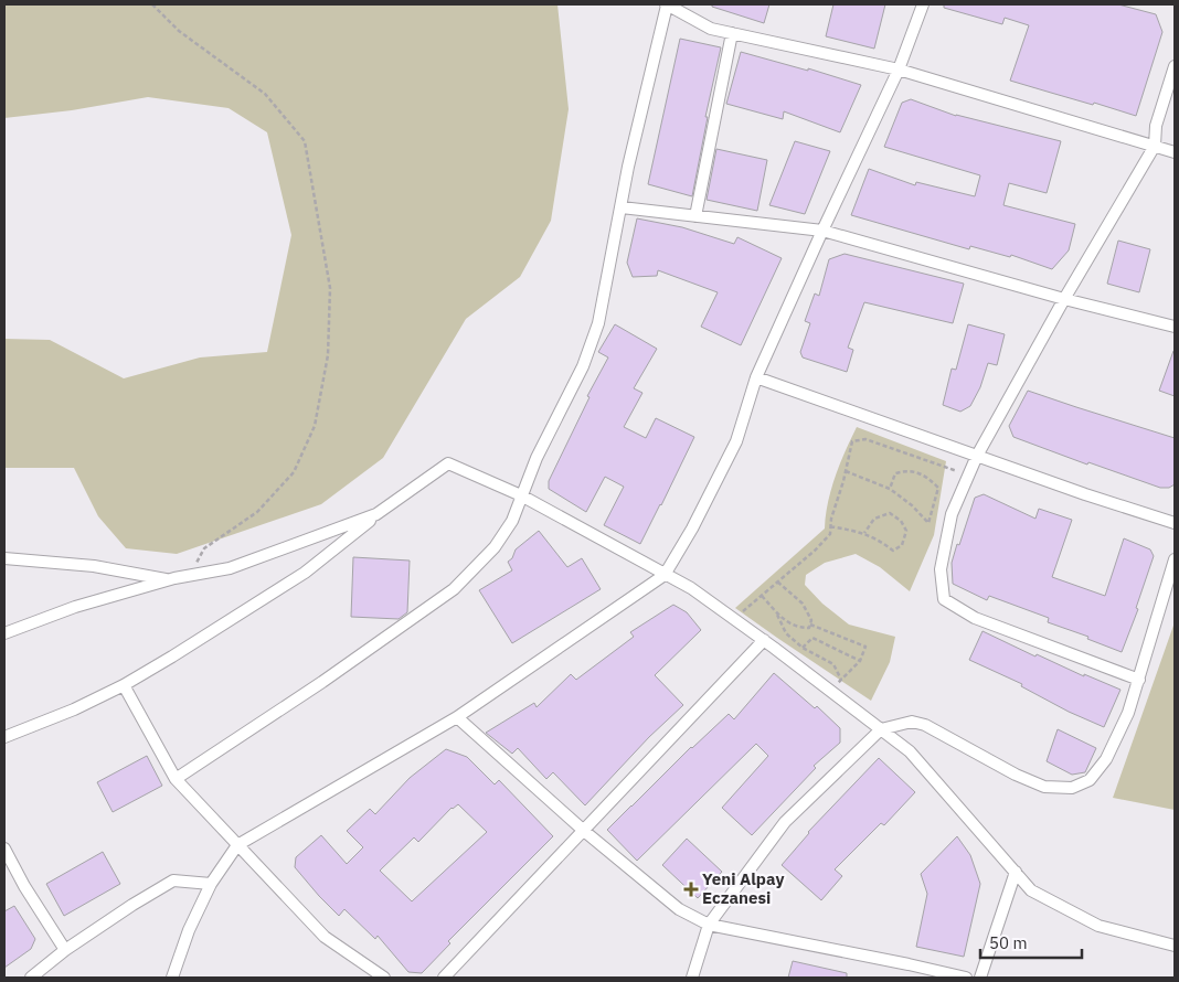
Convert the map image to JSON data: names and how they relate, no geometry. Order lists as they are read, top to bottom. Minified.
{"places":{"health":["Yeni Alpay Eczanesi"]},"scale_bar":"50 m"}
